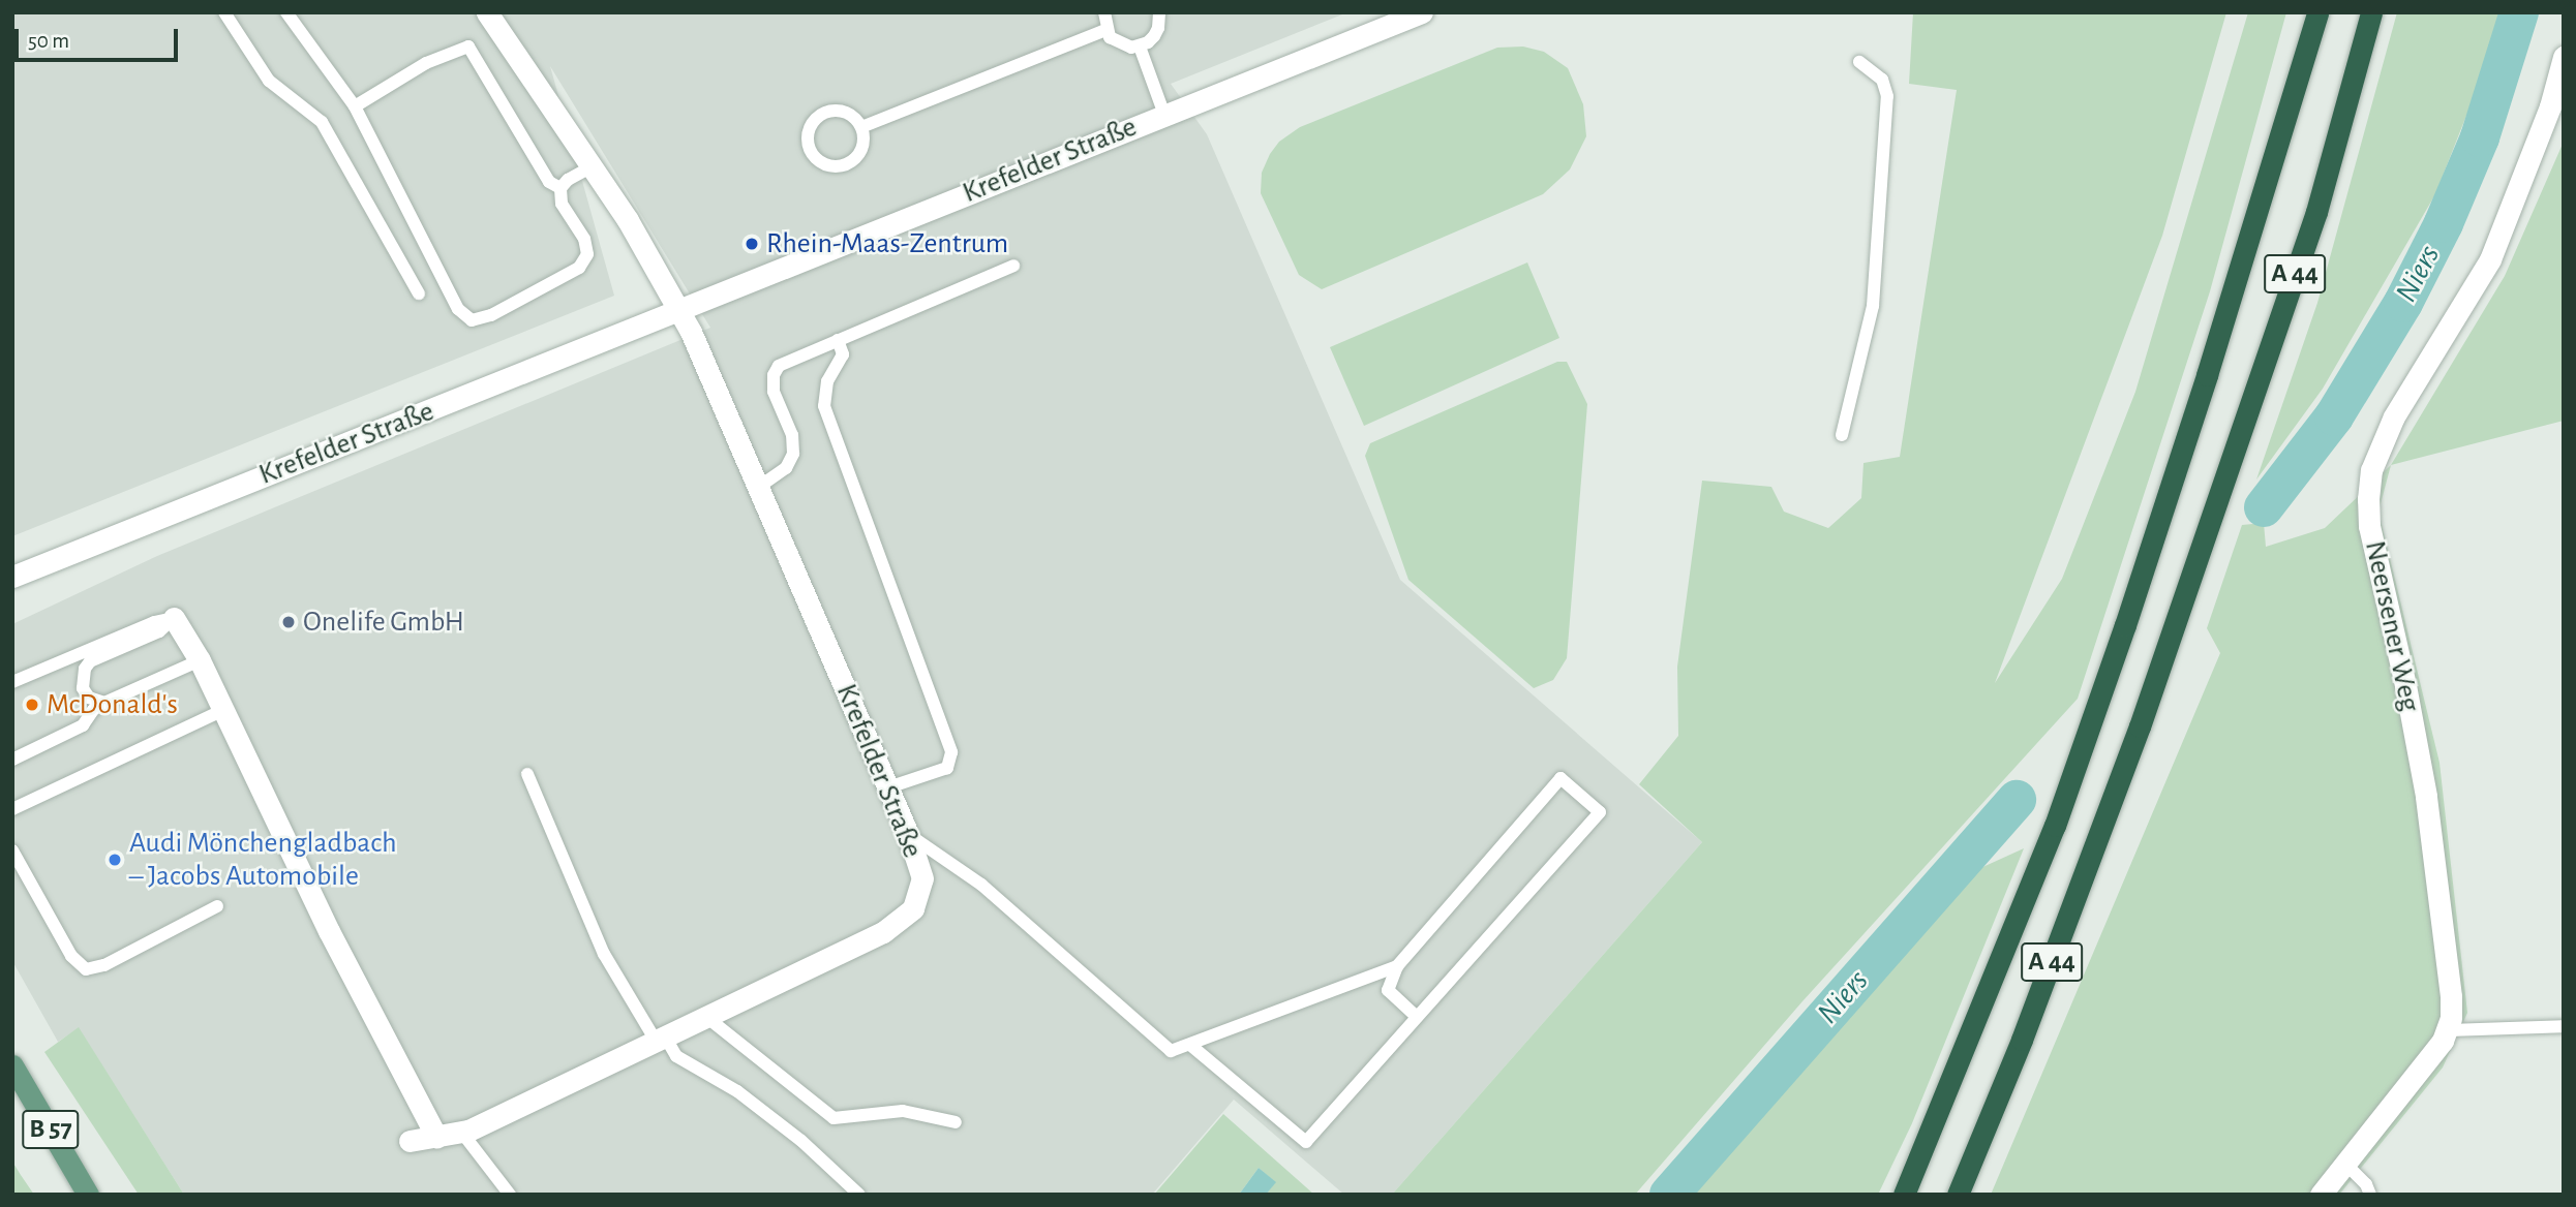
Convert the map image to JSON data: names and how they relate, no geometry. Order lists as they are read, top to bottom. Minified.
{"streets":{"highway":["A 44"],"main road":["B 57"],"street":["Krefelder Straße","Neersener Weg"]},"water":["Niers"],"places":["Rhein-Maas-Zentrum","Onelife GmbH","McDonald's","Audi Mönchengladbach – Jacobs Automobile"],"scale_bar":"50 m"}
